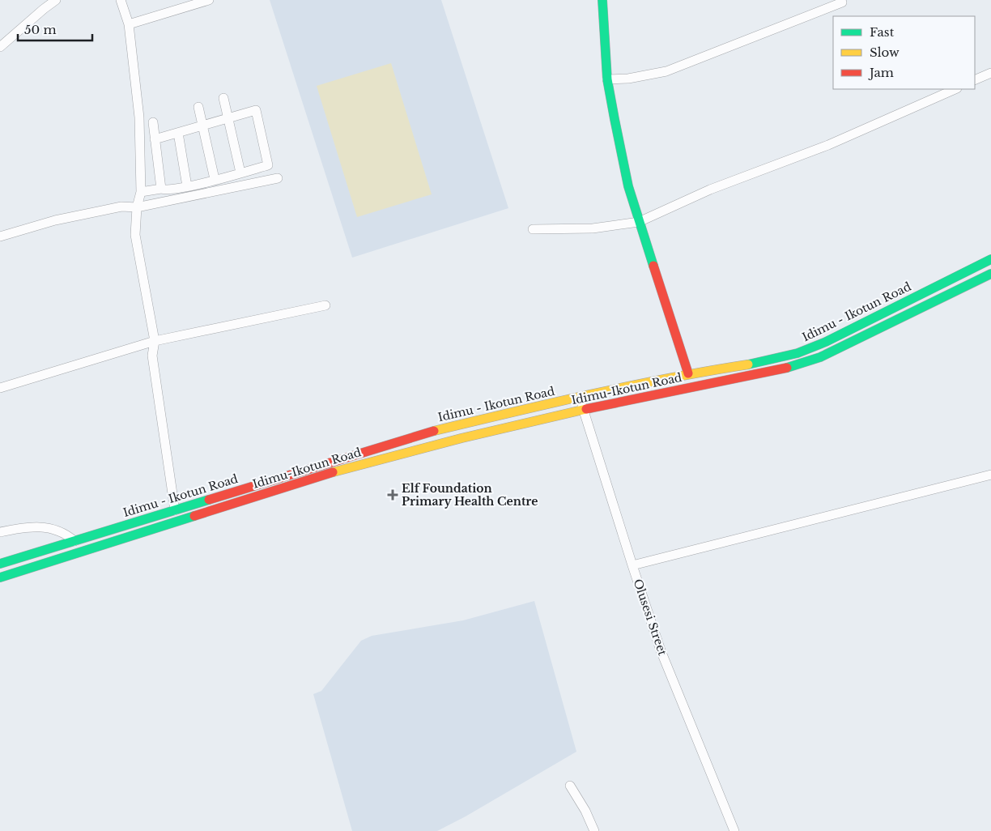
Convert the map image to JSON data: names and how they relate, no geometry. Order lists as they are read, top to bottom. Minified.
{"streets":{"main road":["Idimu - Ikotun Road","Idimu-Ikotun Road"],"street":["Olusesi Street"]},"crossings":[["Idimu - Ikotun Road","Olusesi Street"],["Idimu-Ikotun Road","Olusesi Street"]],"places":{"health":["Elf Foundation Primary Health Centre"]},"legend":["Fast","Slow","Jam"],"scale_bar":"50 m"}
